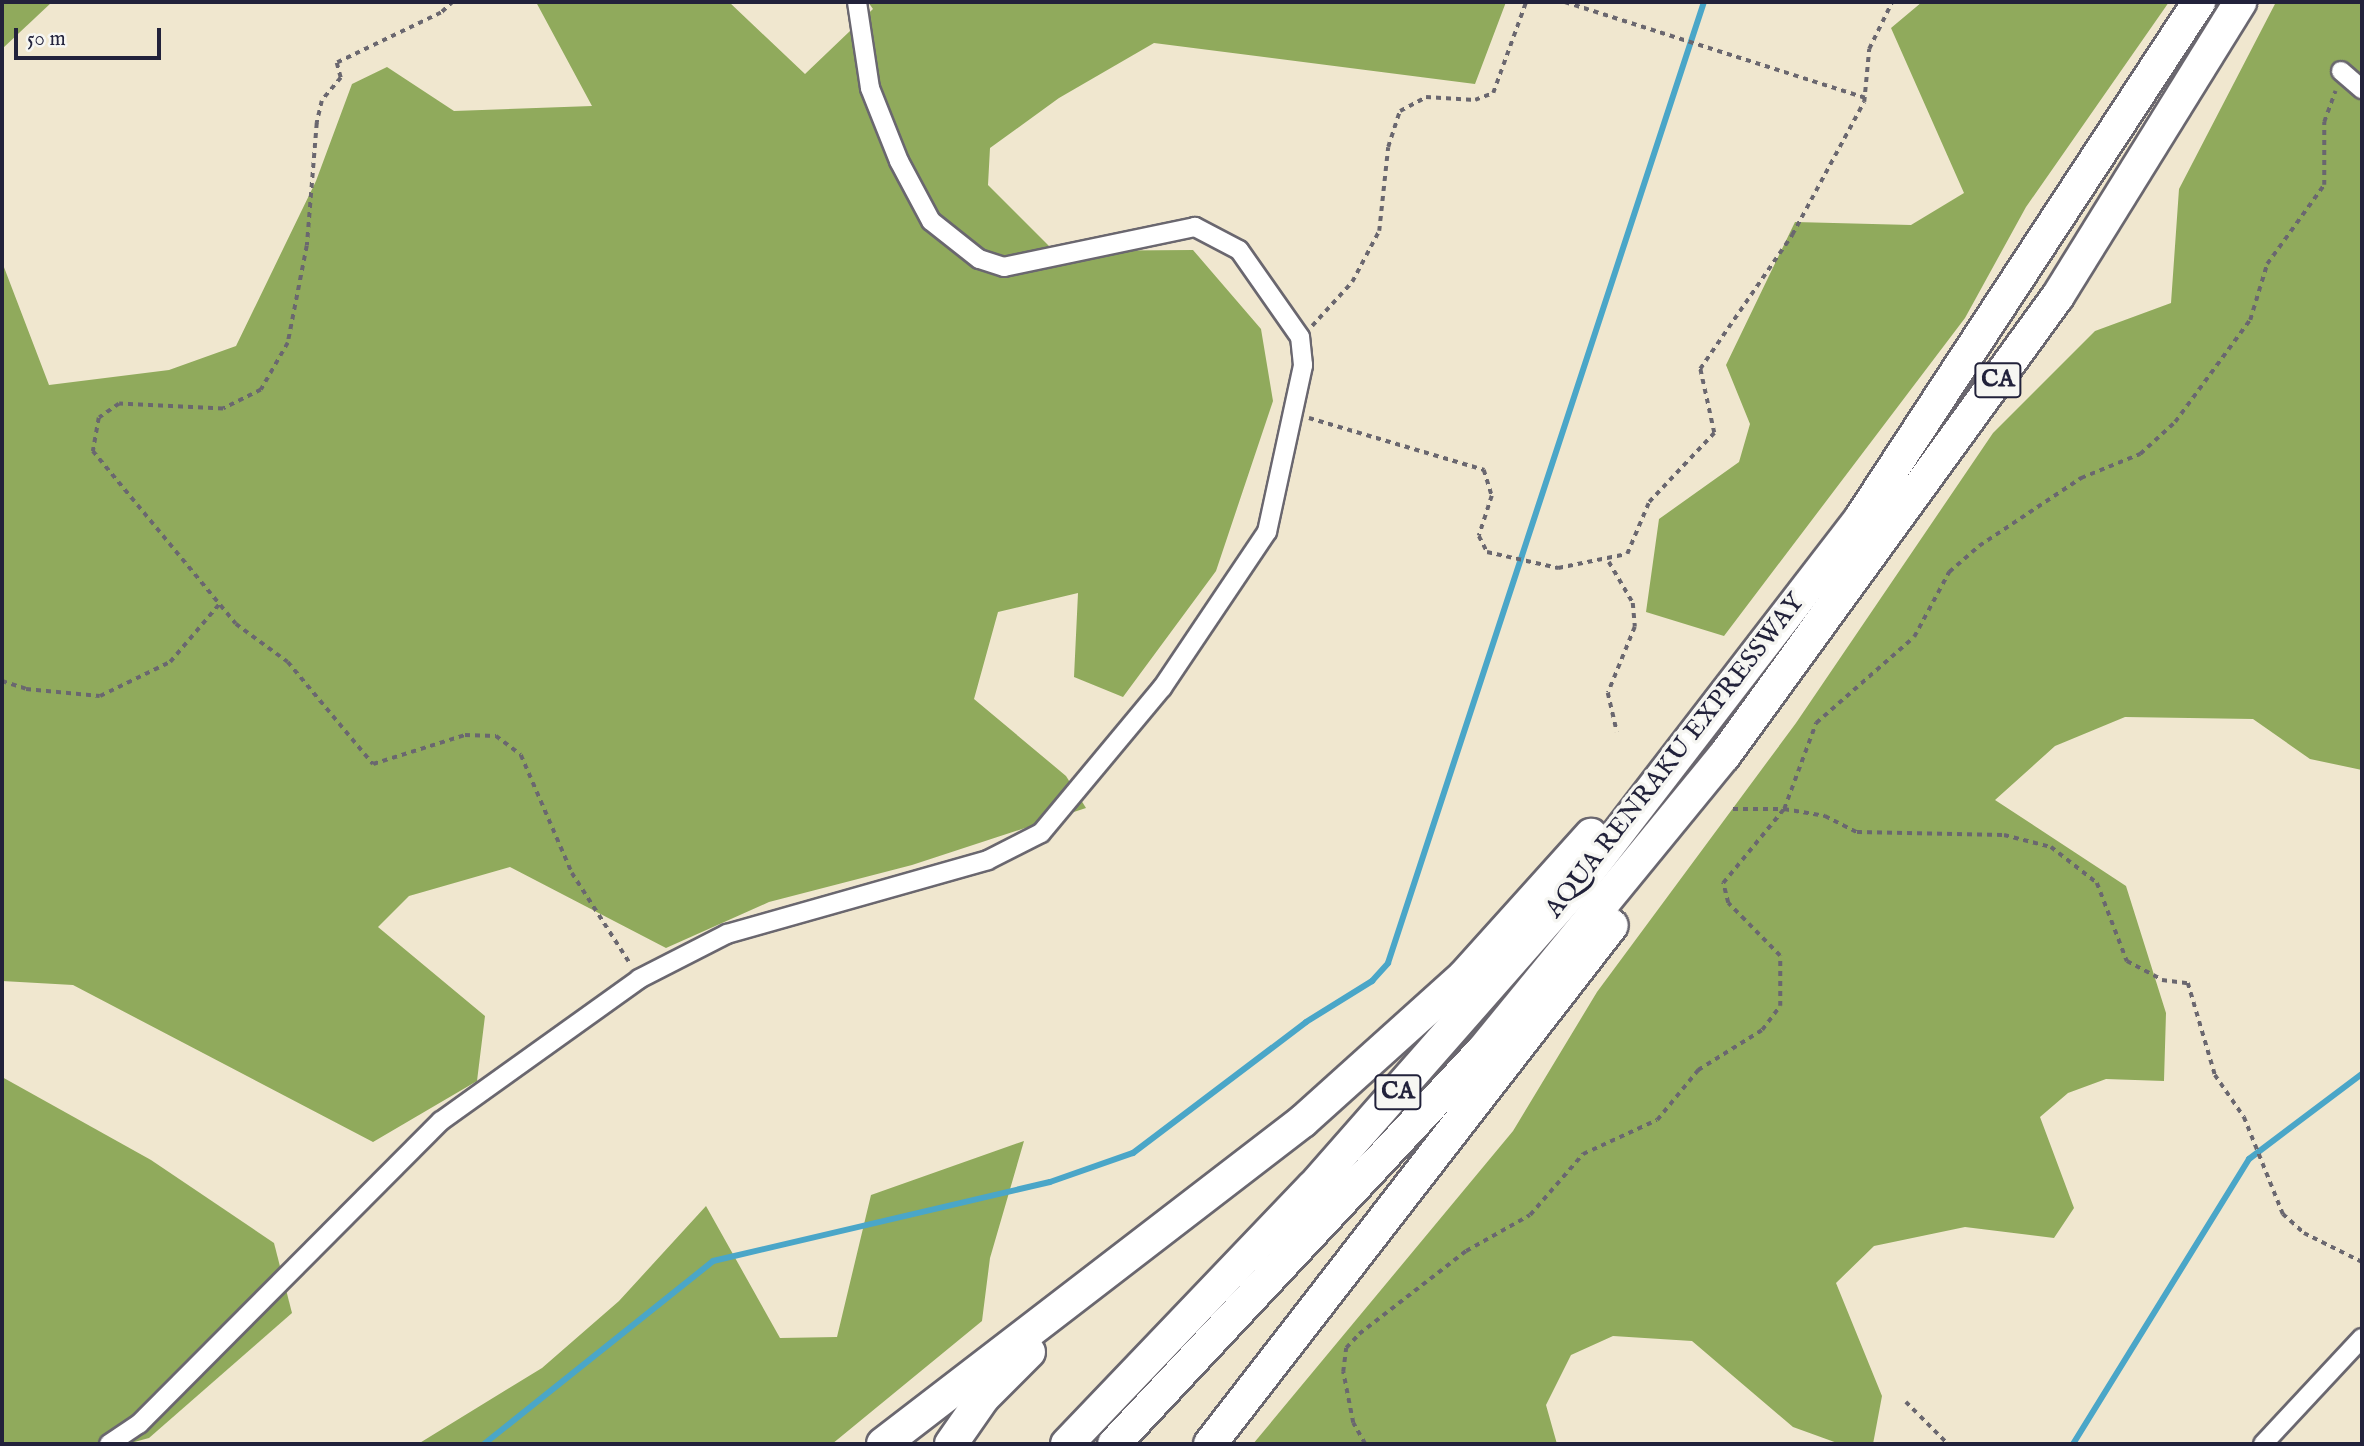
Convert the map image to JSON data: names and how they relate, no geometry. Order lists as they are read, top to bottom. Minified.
{"streets":{"highway":["CA","AQUA RENRAKU EXPRESSWAY"]},"scale_bar":"50 m"}
